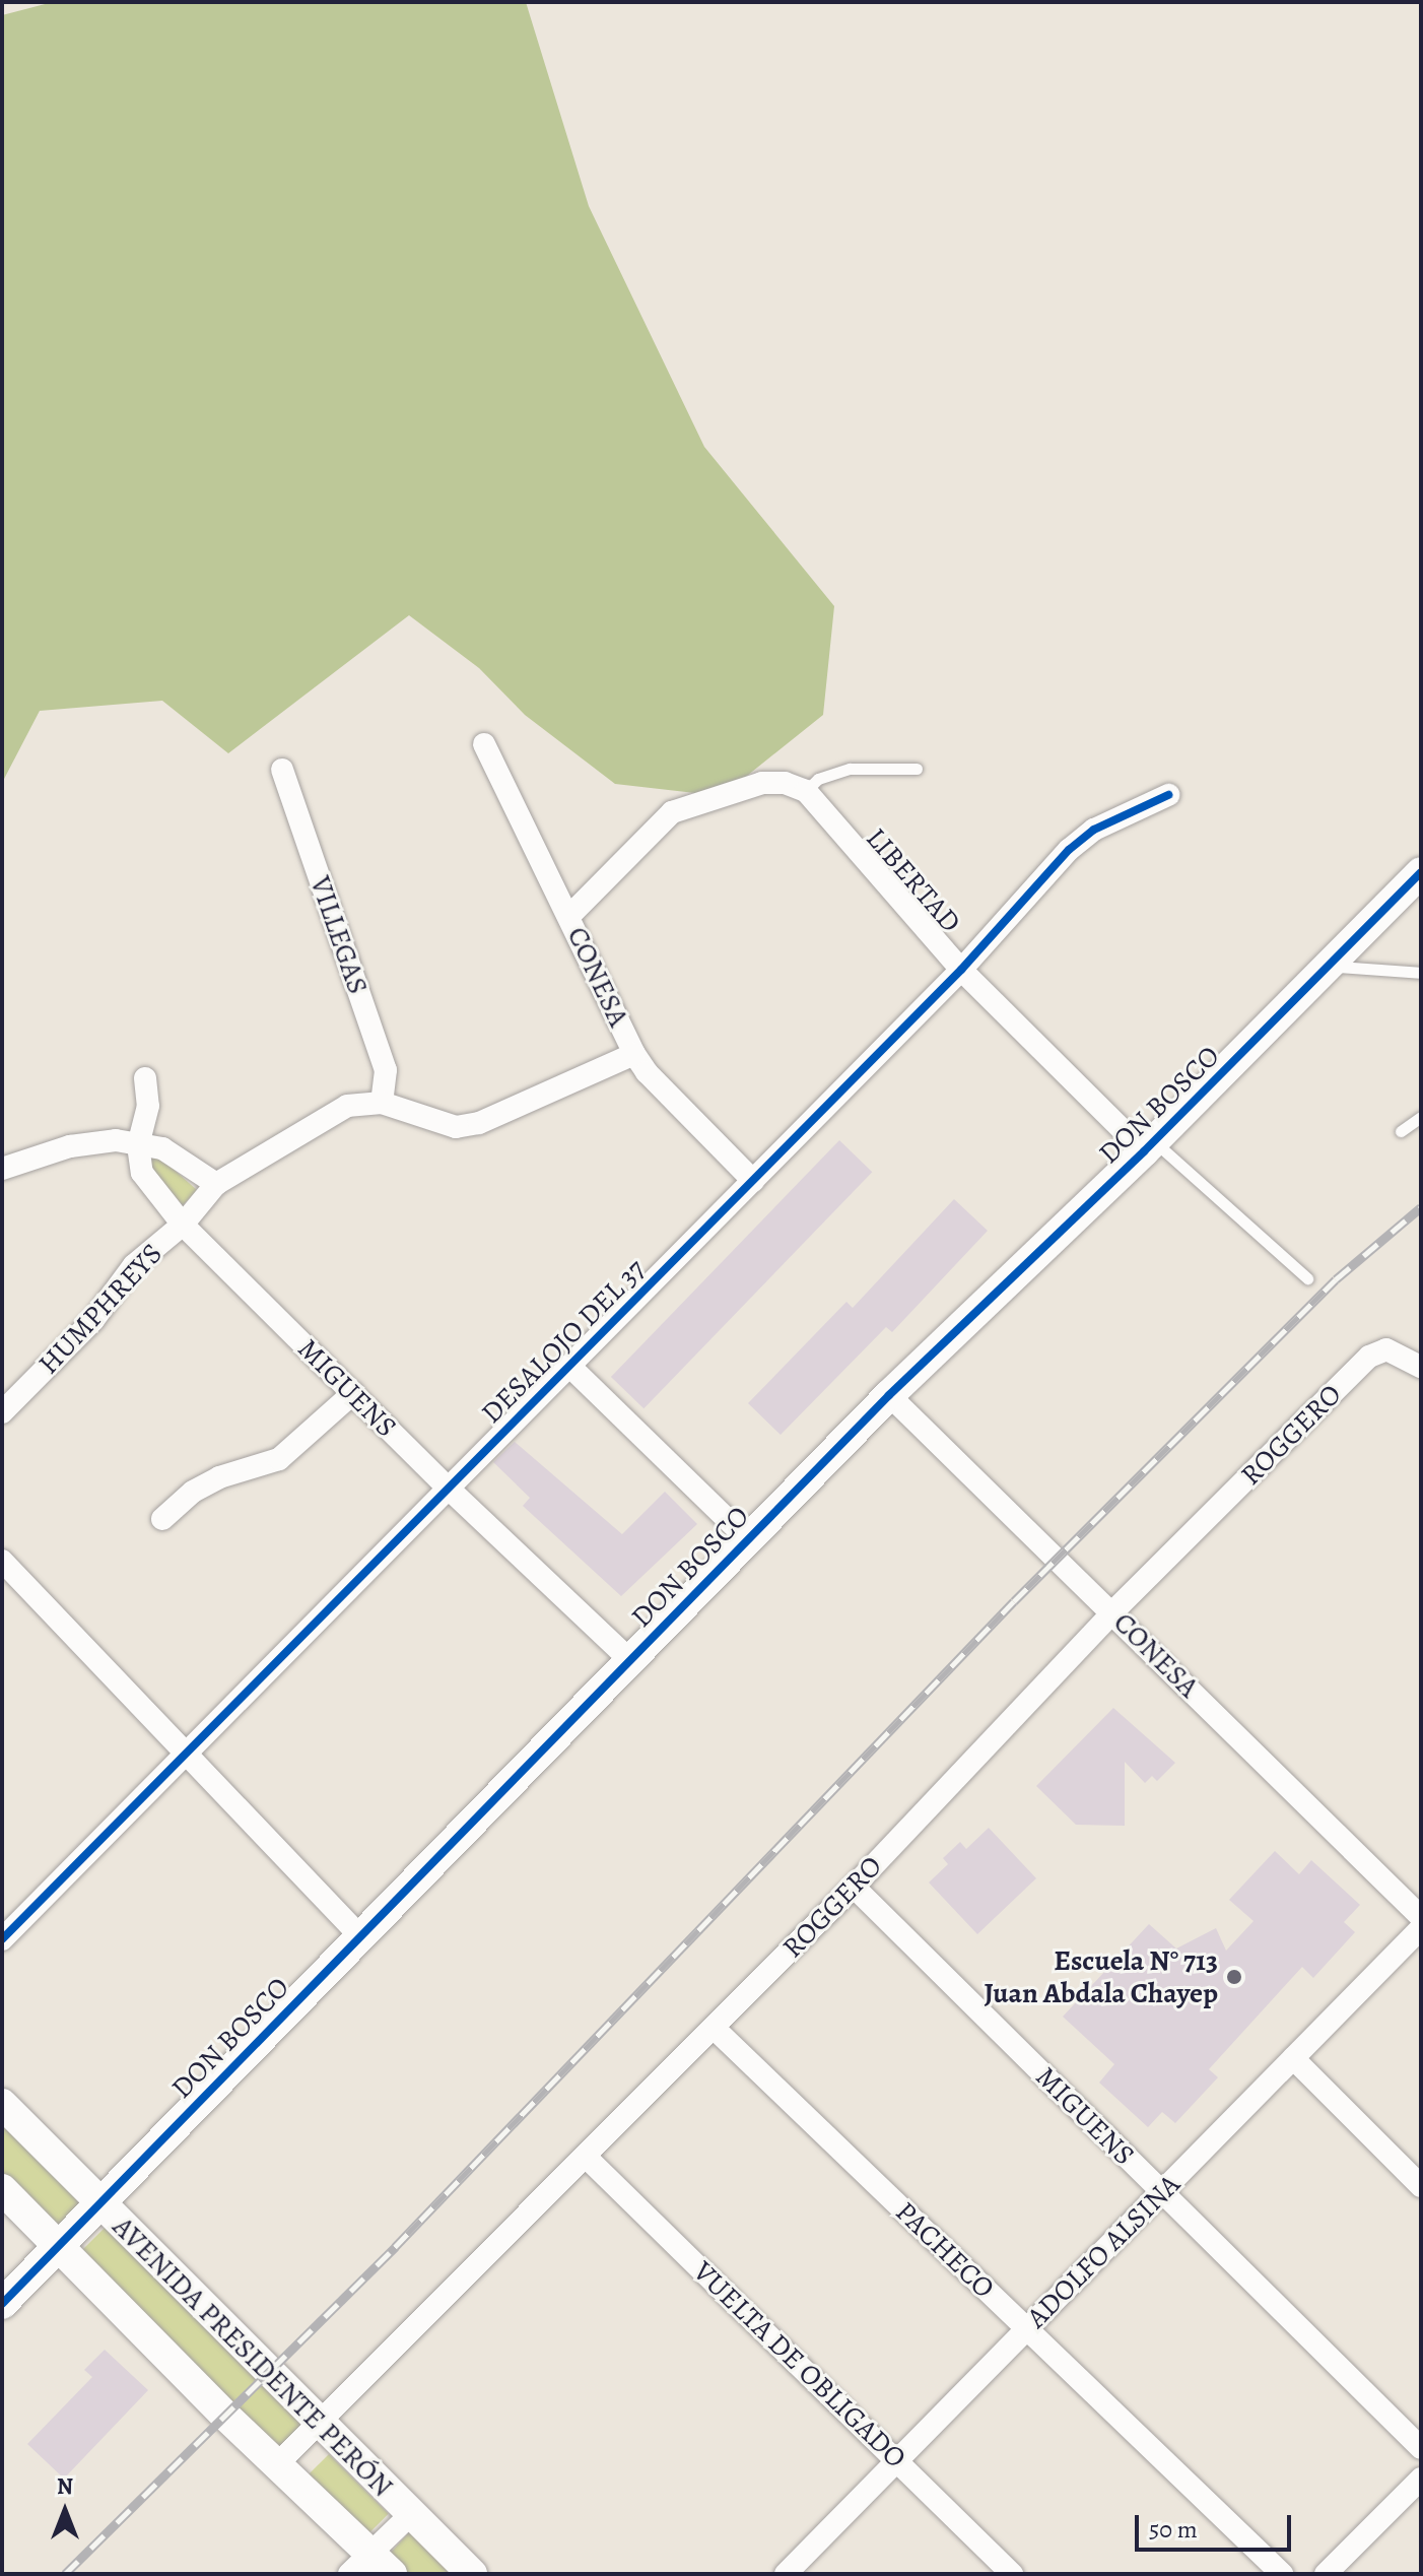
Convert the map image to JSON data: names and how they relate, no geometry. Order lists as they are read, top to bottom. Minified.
{"streets":{"street":["LIBERTAD","VILLEGAS","CONESA","DON BOSCO","HUMPHREYS","DESALOJO DEL 37","MIGUENS","ROGGERO","PACHECO","ADOLFO ALSINA","AVENIDA PRESIDENTE PERÓN","VUELTA DE OBLIGADO"]},"crossings":[["LIBERTAD","CONESA"],["LIBERTAD","DON BOSCO"],["LIBERTAD","DESALOJO DEL 37"],["VILLEGAS","HUMPHREYS"],["CONESA","DON BOSCO"],["CONESA","HUMPHREYS"],["CONESA","DESALOJO DEL 37"],["CONESA","ROGGERO"],["DON BOSCO","MIGUENS"],["DON BOSCO","AVENIDA PRESIDENTE PERÓN"],["HUMPHREYS","MIGUENS"],["DESALOJO DEL 37","MIGUENS"],["MIGUENS","ROGGERO"],["MIGUENS","ADOLFO ALSINA"],["ROGGERO","PACHECO"],["ROGGERO","AVENIDA PRESIDENTE PERÓN"],["ROGGERO","VUELTA DE OBLIGADO"],["PACHECO","ADOLFO ALSINA"],["ADOLFO ALSINA","VUELTA DE OBLIGADO"]],"places":["Escuela N° 713 Juan Abdala Chayep"],"scale_bar":"50 m","north":"top"}
